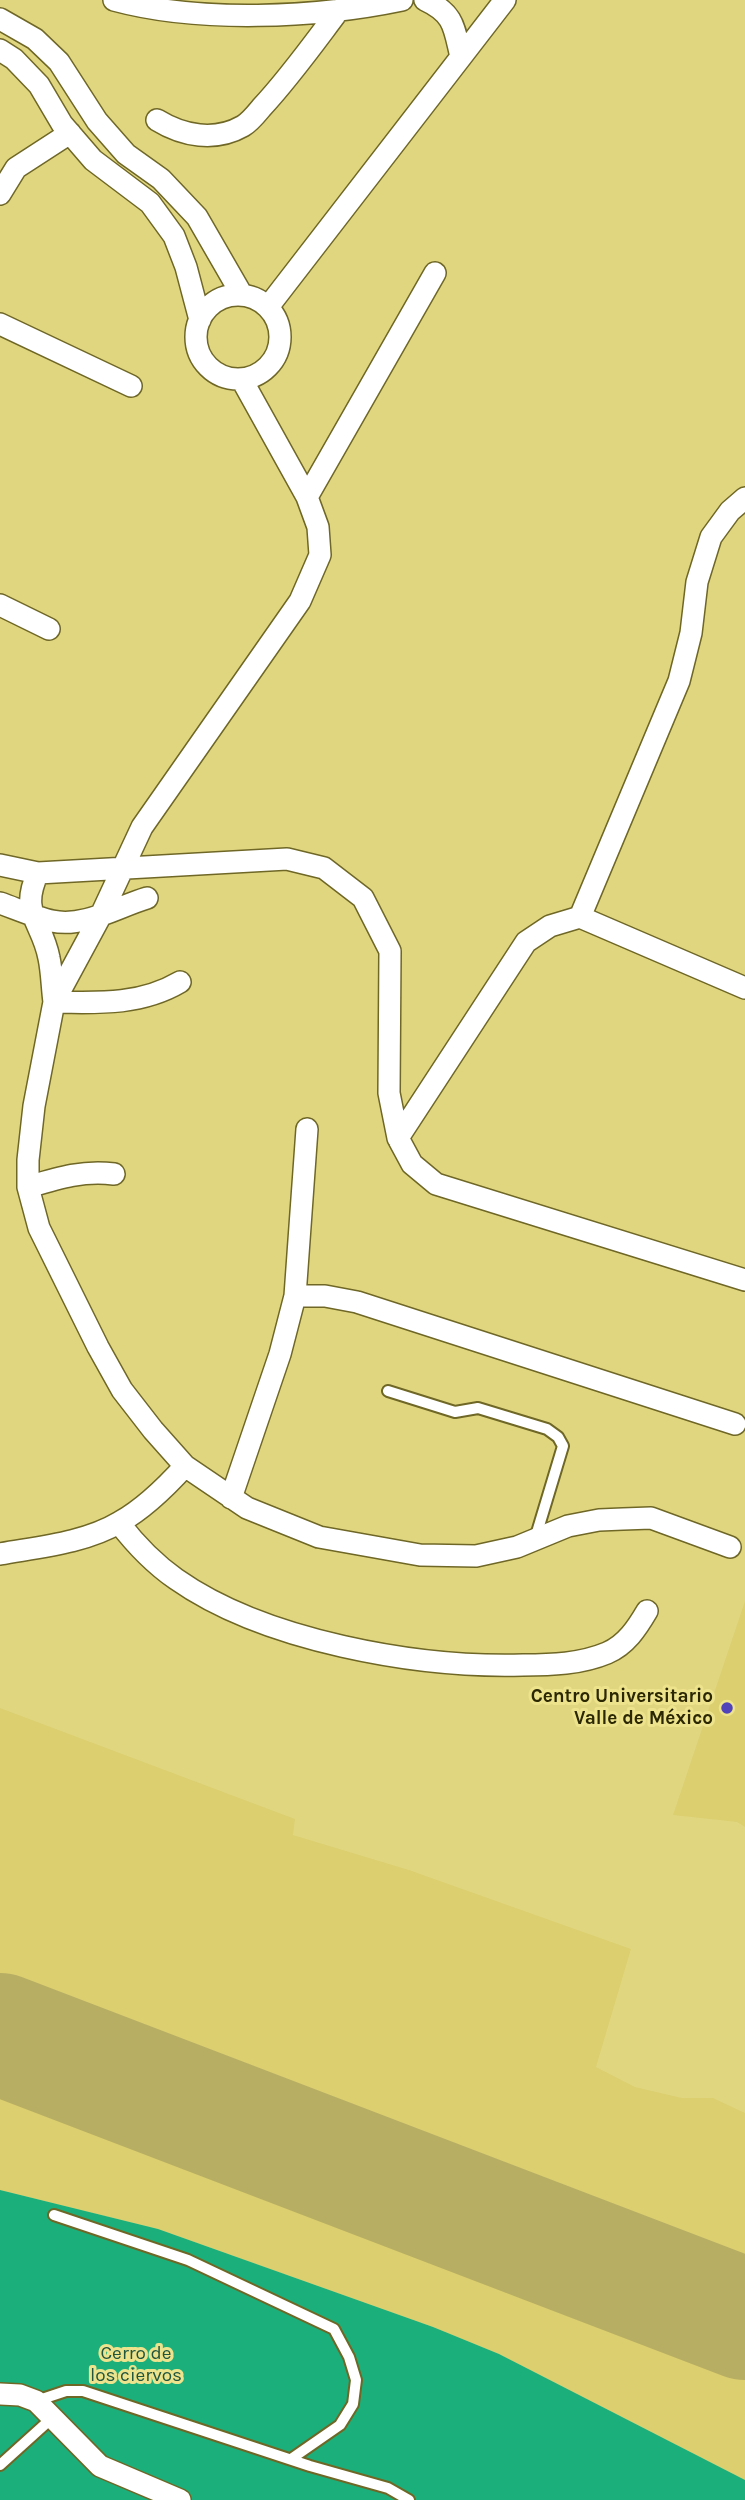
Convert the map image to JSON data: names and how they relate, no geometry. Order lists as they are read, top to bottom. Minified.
{"parks":["Cerro de los ciervos"],"places":["Centro Universitario Valle de México"]}
